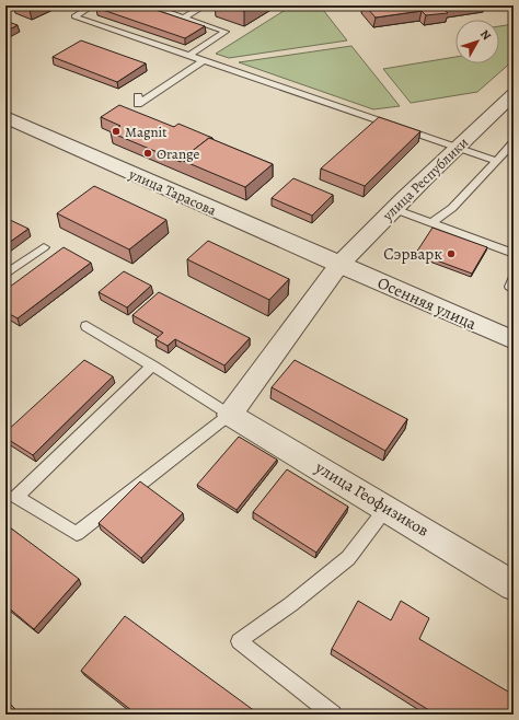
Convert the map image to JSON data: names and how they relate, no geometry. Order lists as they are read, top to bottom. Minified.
{"streets":{"street":["улица Республики","улица Тарасова","Осенняя улица","улица Геофизиков"]},"crossings":[["улица Республики","улица Тарасова"],["улица Республики","Осенняя улица"],["улица Республики","улица Геофизиков"],["улица Тарасова","Осенняя улица"]],"places":["Magnit","Orange","Сэрварк"],"north":"top right"}
